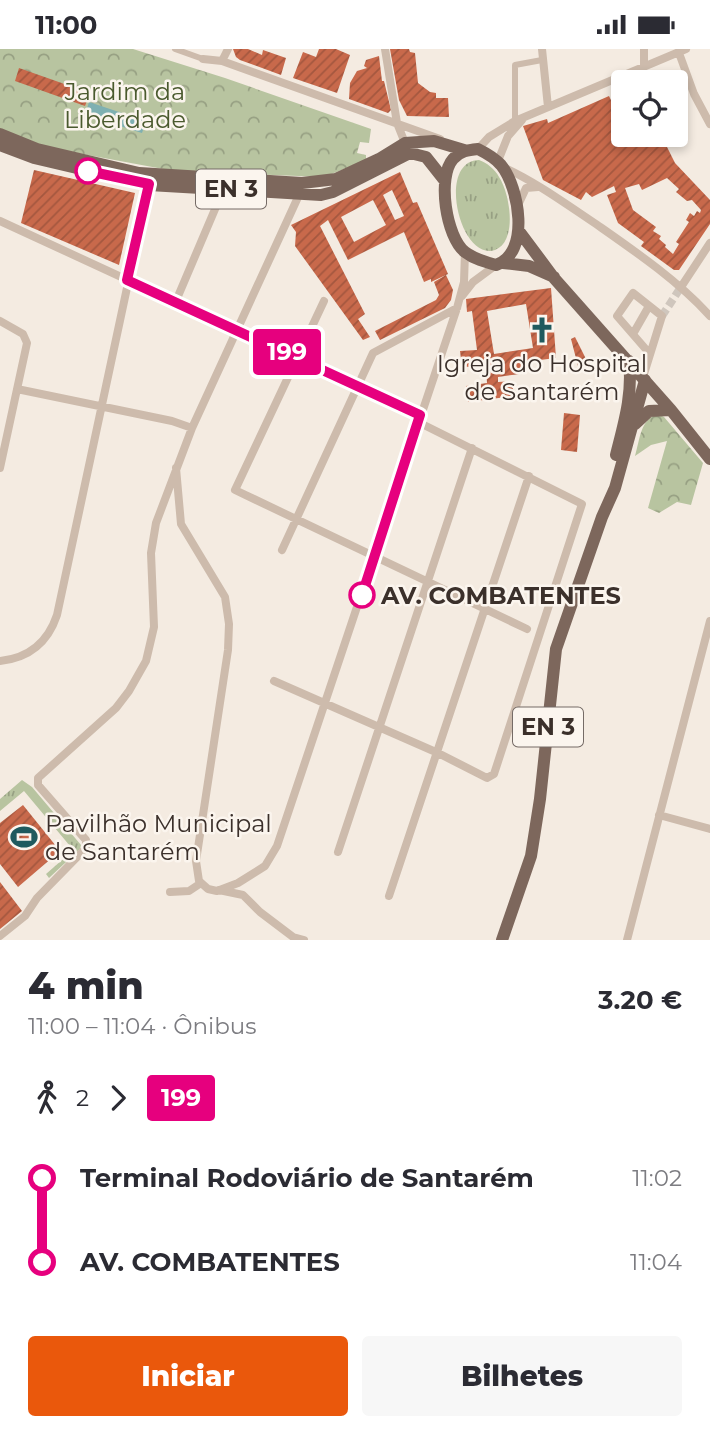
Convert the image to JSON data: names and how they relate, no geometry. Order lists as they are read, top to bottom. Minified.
{"streets":{"main road":["EN 3"]},"parks":["Jardim da Liberdade"],"places":{"church":["Igreja do Hospital de Santarém"],"other":["AV. COMBATENTES"],"sports":["Pavilhão Municipal de Santarém"]},"lines":["bus line 199"],"page":{"status":"11:00","on_map":"199","heading":["4 min","11:00 – 11:04 · Ônibus","3.20 €"],"legs":["2","199"],"list":[{"name":"Terminal Rodoviário de Santarém","value":"11:02"},{"name":"AV. COMBATENTES","value":"11:04"}],"buttons":["Iniciar","Bilhetes"]}}
